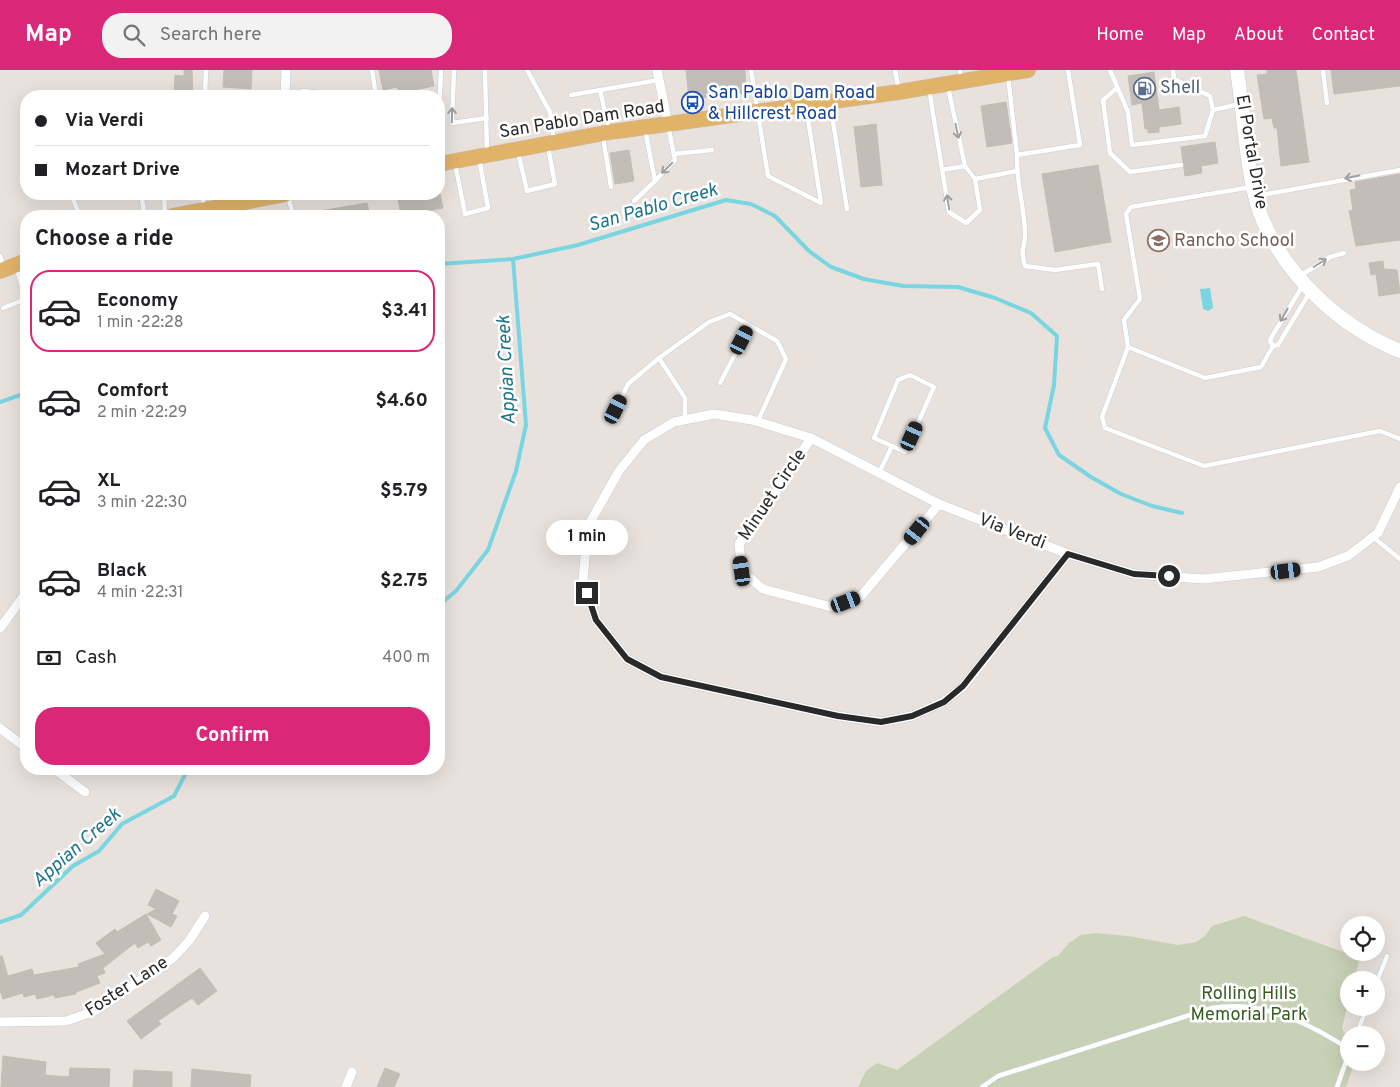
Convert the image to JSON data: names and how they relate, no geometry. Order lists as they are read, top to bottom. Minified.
{"streets":{"main road":["San Pablo Dam Road","El Portal Drive"],"street":["Minuet Circle","Via Verdi","Foster Lane"]},"crossings":[["Minuet Circle","Via Verdi"]],"water":["San Pablo Creek","Appian Creek"],"parks":["Rolling Hills Memorial Park"],"places":{"fuel station":["Shell"],"bus stop":["San Pablo Dam Road & Hillcrest Road"],"school or university":["Rancho School"]},"page":{"header":"Map","search":"Search here","nav":["Home","Map","About","Contact"],"banner":["Via Verdi","Mozart Drive"],"heading":"Choose a ride","list":[{"name":"Economy","note":"1 min · 22:28","value":"$3.41"},{"name":"Comfort","note":"2 min · 22:29","value":"$4.60"},{"name":"XL","note":"3 min · 22:30","value":"$5.79"},{"name":"Black","note":"4 min · 22:31","value":"$2.75"}],"bubble":"1 min","pay":["Cash","400 m"],"buttons":"Confirm","map_buttons":["+","−"]}}
